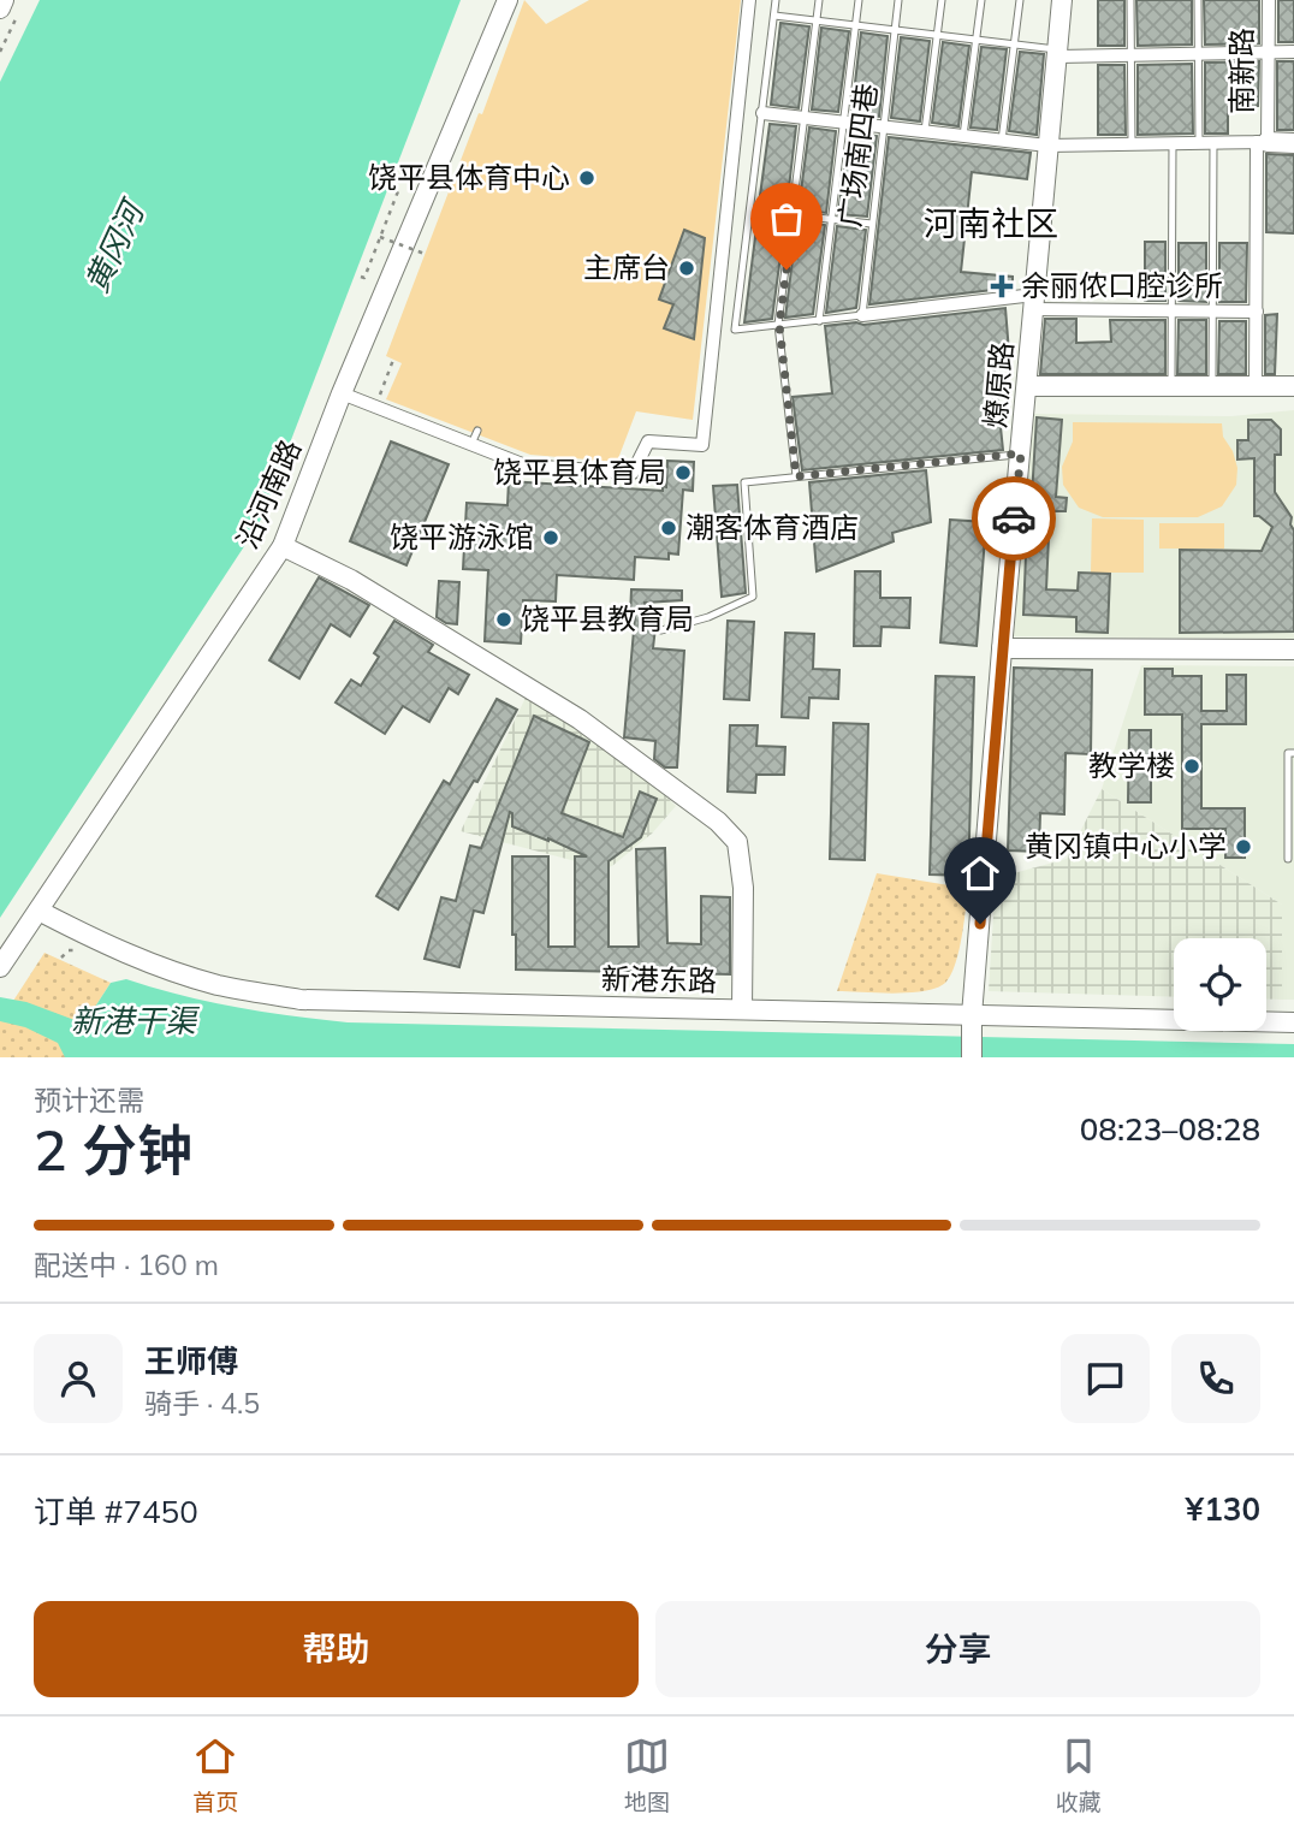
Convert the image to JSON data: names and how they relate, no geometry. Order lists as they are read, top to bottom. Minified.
{"streets":{"main road":["燎原路","沿河南路","新港东路"],"street":["南新路"],"lane":["广场南四巷"]},"crossings":[["燎原路","新港东路"],["沿河南路","新港东路"]],"districts":["河南社区"],"water":["黄冈河","新港干渠"],"places":{"other":["饶平县体育中心","主席台","饶平县体育局","潮客体育酒店","饶平游泳馆","饶平县教育局","教学楼","黄冈镇中心小学"],"health":["余丽侬口腔诊所"]},"page":{"heading":["2 分钟","预计还需","08:23–08:28"],"panel":["王师傅","骑手 · 4.5","订单 #7450","¥130"],"bar":"配送中 · 160 m","buttons":["帮助","分享"],"tabs":["首页","地图","收藏"]}}
